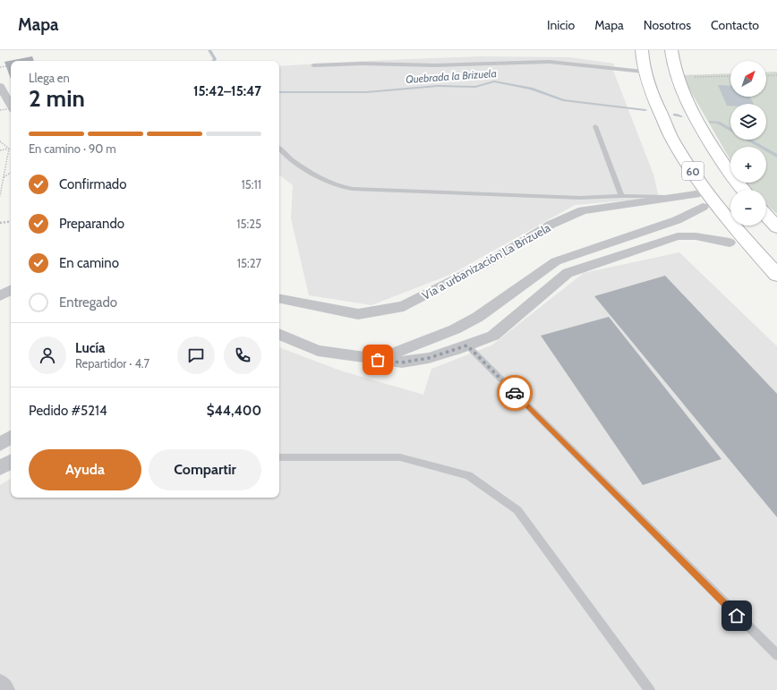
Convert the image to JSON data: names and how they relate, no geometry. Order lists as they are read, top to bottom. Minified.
{"streets":{"highway":["60"],"street":["Vía a urbanización La Brizuela"]},"water":["Quebrada la Brizuela"],"north":"top right","page":{"header":"Mapa","nav":["Inicio","Mapa","Nosotros","Contacto"],"map_buttons":["+","−"],"heading":["2 min","Llega en","15:42–15:47"],"panel":["Lucía","Repartidor · 4.7","Pedido #5214","$44,400"],"bar":"En camino · 90 m","list":[["Confirmado","15:11"],["Preparando","15:25"],["En camino","15:27"],"Entregado"],"buttons":["Ayuda","Compartir"]}}
